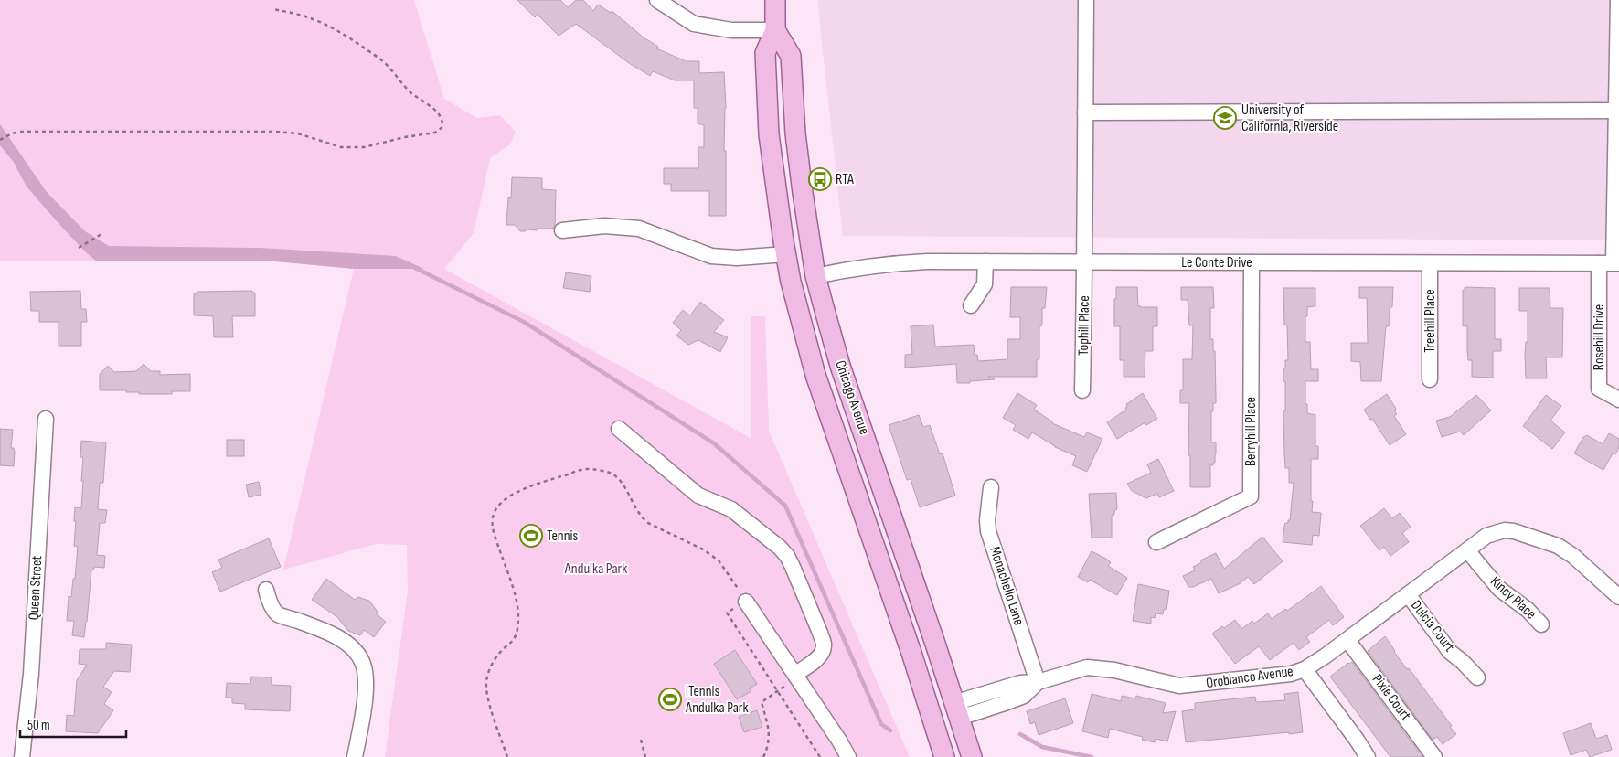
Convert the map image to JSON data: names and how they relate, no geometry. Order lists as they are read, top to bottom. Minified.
{"streets":{"main road":["Chicago Avenue"],"street":["Le Conte Drive","Treehill Place","Tophill Place","Rosehill Drive","Berryhill Place","Monachello Lane","Queen Street","Kincy Place","Dulcia Court","Oroblanco Avenue","Pixie Court"]},"crossings":[["Le Conte Drive","Treehill Place"],["Le Conte Drive","Tophill Place"],["Le Conte Drive","Rosehill Drive"],["Le Conte Drive","Chicago Avenue"],["Le Conte Drive","Berryhill Place"],["Chicago Avenue","Oroblanco Avenue"],["Monachello Lane","Oroblanco Avenue"],["Kincy Place","Oroblanco Avenue"],["Dulcia Court","Oroblanco Avenue"],["Oroblanco Avenue","Pixie Court"]],"parks":["Andulka Park"],"places":{"school or university":["University of California, Riverside"],"bus stop":["RTA"],"sports":["Tennis","iTennis Andulka Park"]},"scale_bar":"50 m"}
